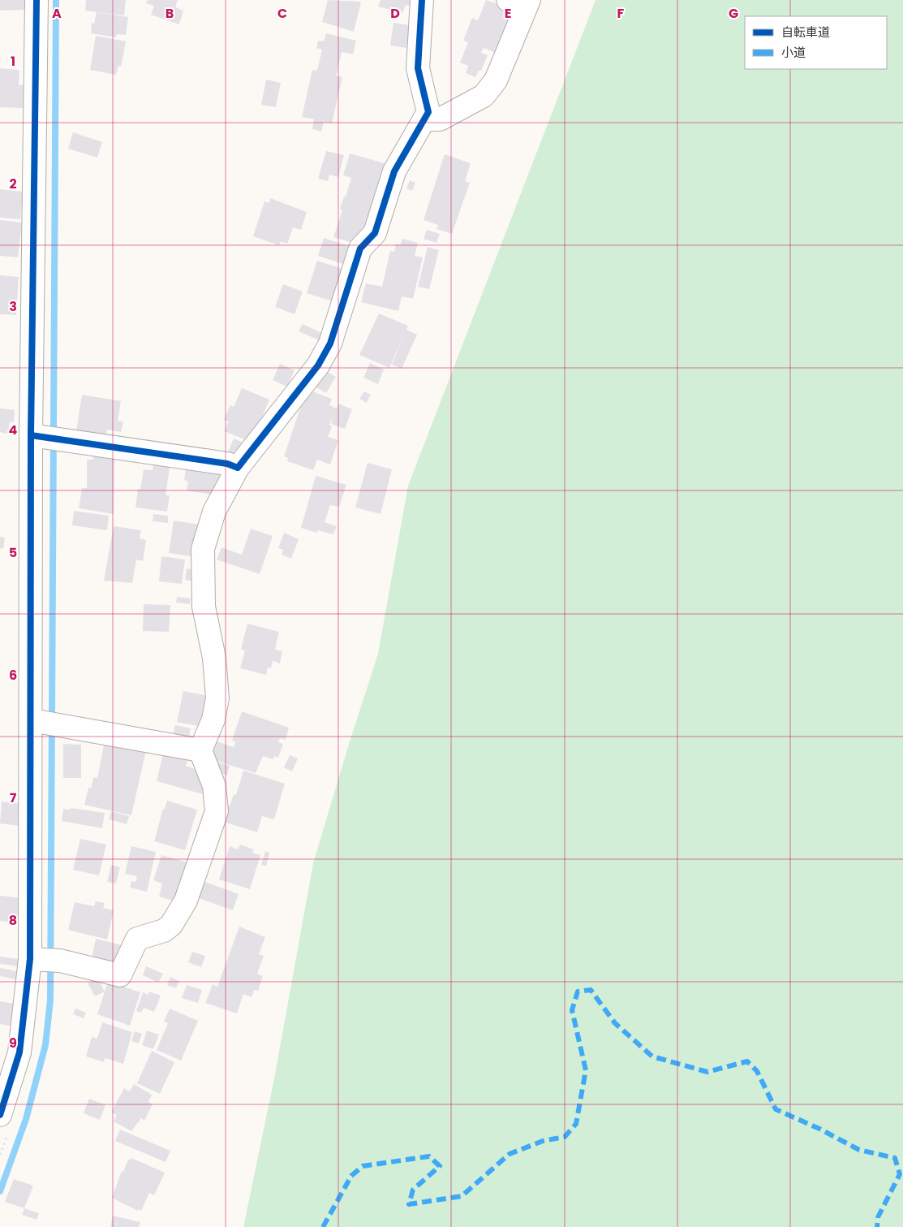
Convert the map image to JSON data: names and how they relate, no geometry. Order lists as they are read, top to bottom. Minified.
{"legend":["自転車道","小道"],"grid":{"columns":["A","B","C","D","E","F","G"],"rows":["1","2","3","4","5","6","7","8","9"]}}
